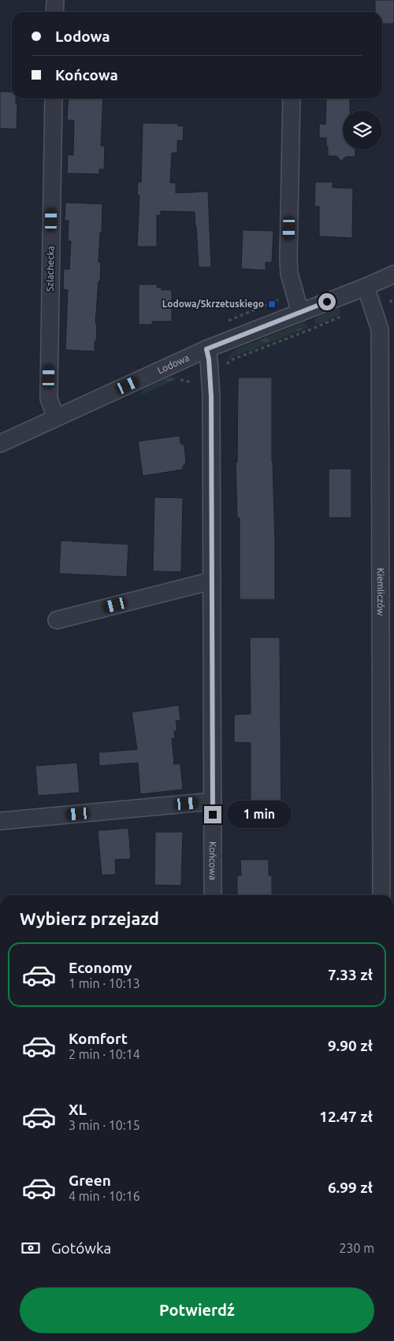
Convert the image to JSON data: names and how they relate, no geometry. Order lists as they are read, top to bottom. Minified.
{"streets":{"street":["Szlachecka","Lodowa","Kiemliczów","Końcowa"]},"crossings":[["Szlachecka","Lodowa"],["Lodowa","Kiemliczów"],["Lodowa","Końcowa"]],"places":{"transit":["Lodowa/Skrzetuskiego"]},"page":{"banner":["Lodowa","Końcowa"],"bubble":"1 min","heading":"Wybierz przejazd","list":[{"name":"Economy","note":"1 min · 10:13","value":"7.33 zł"},{"name":"Komfort","note":"2 min · 10:14","value":"9.90 zł"},{"name":"XL","note":"3 min · 10:15","value":"12.47 zł"},{"name":"Green","note":"4 min · 10:16","value":"6.99 zł"}],"pay":["Gotówka","230 m"],"buttons":"Potwierdź"}}
